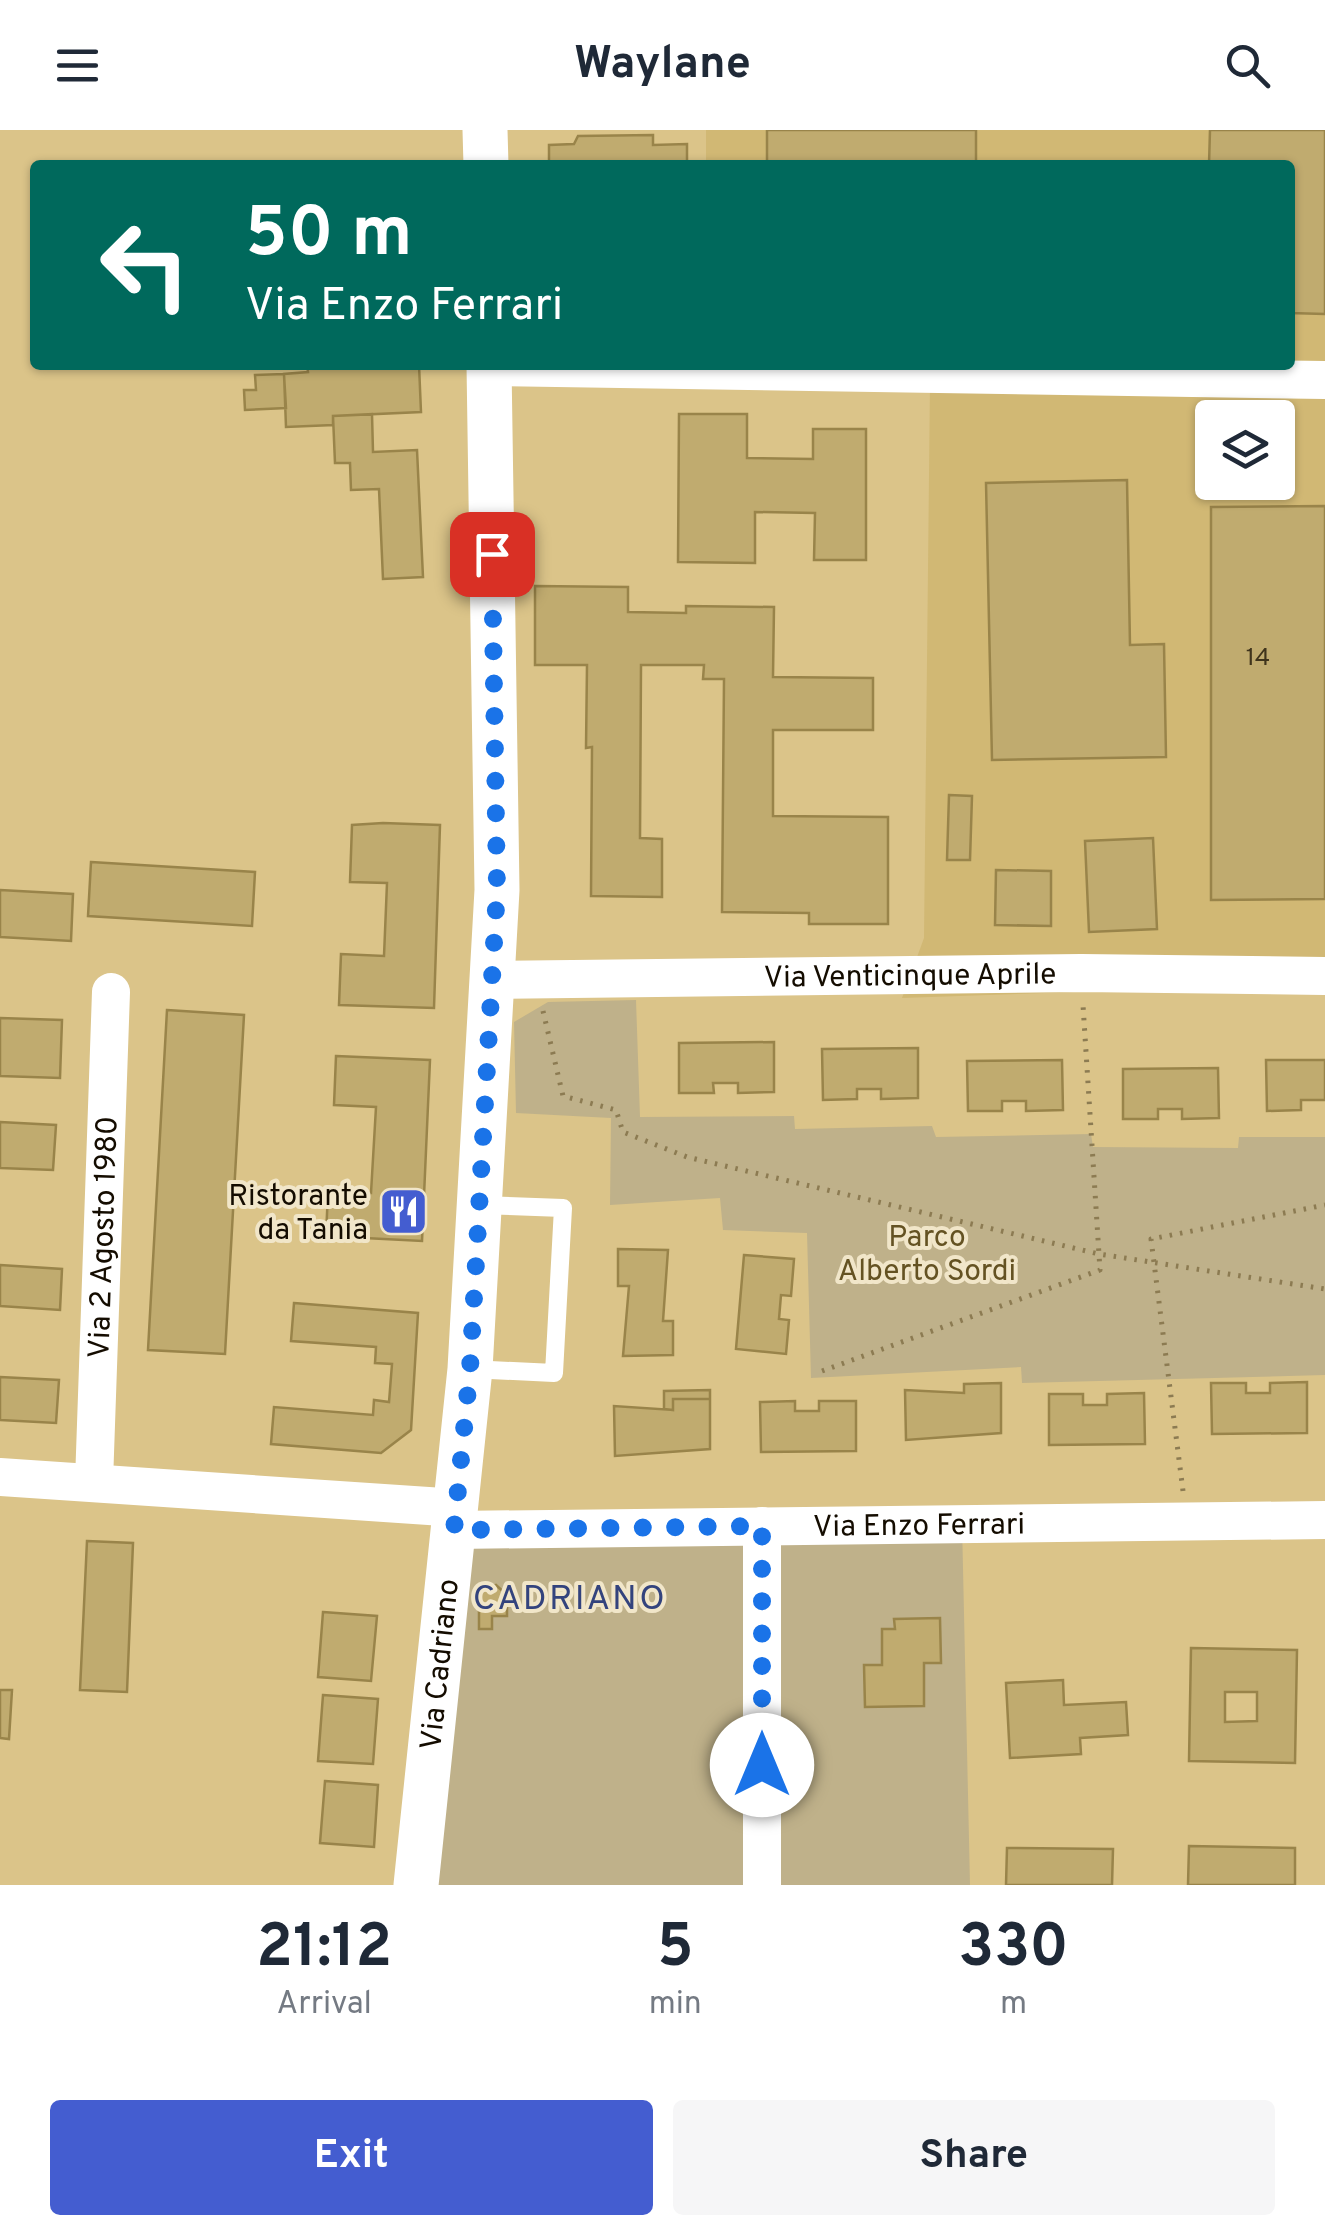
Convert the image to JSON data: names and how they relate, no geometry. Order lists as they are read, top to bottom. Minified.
{"streets":{"street":["Via Venticinque Aprile","Via 2 Agosto 1980","Via Enzo Ferrari","Via Cadriano"]},"crossings":[["Via Venticinque Aprile","Via Cadriano"],["Via Enzo Ferrari","Via Cadriano"]],"districts":["CADRIANO"],"parks":["Parco Alberto Sordi"],"places":{"restaurant":["Ristorante da Tania"]},"house_numbers":["14"],"page":{"header":"Waylane","turn":["50 m","Via Enzo Ferrari"],"eta":["21:12","Arrival","5","min","330","m"],"buttons":["Exit","Share"]}}
